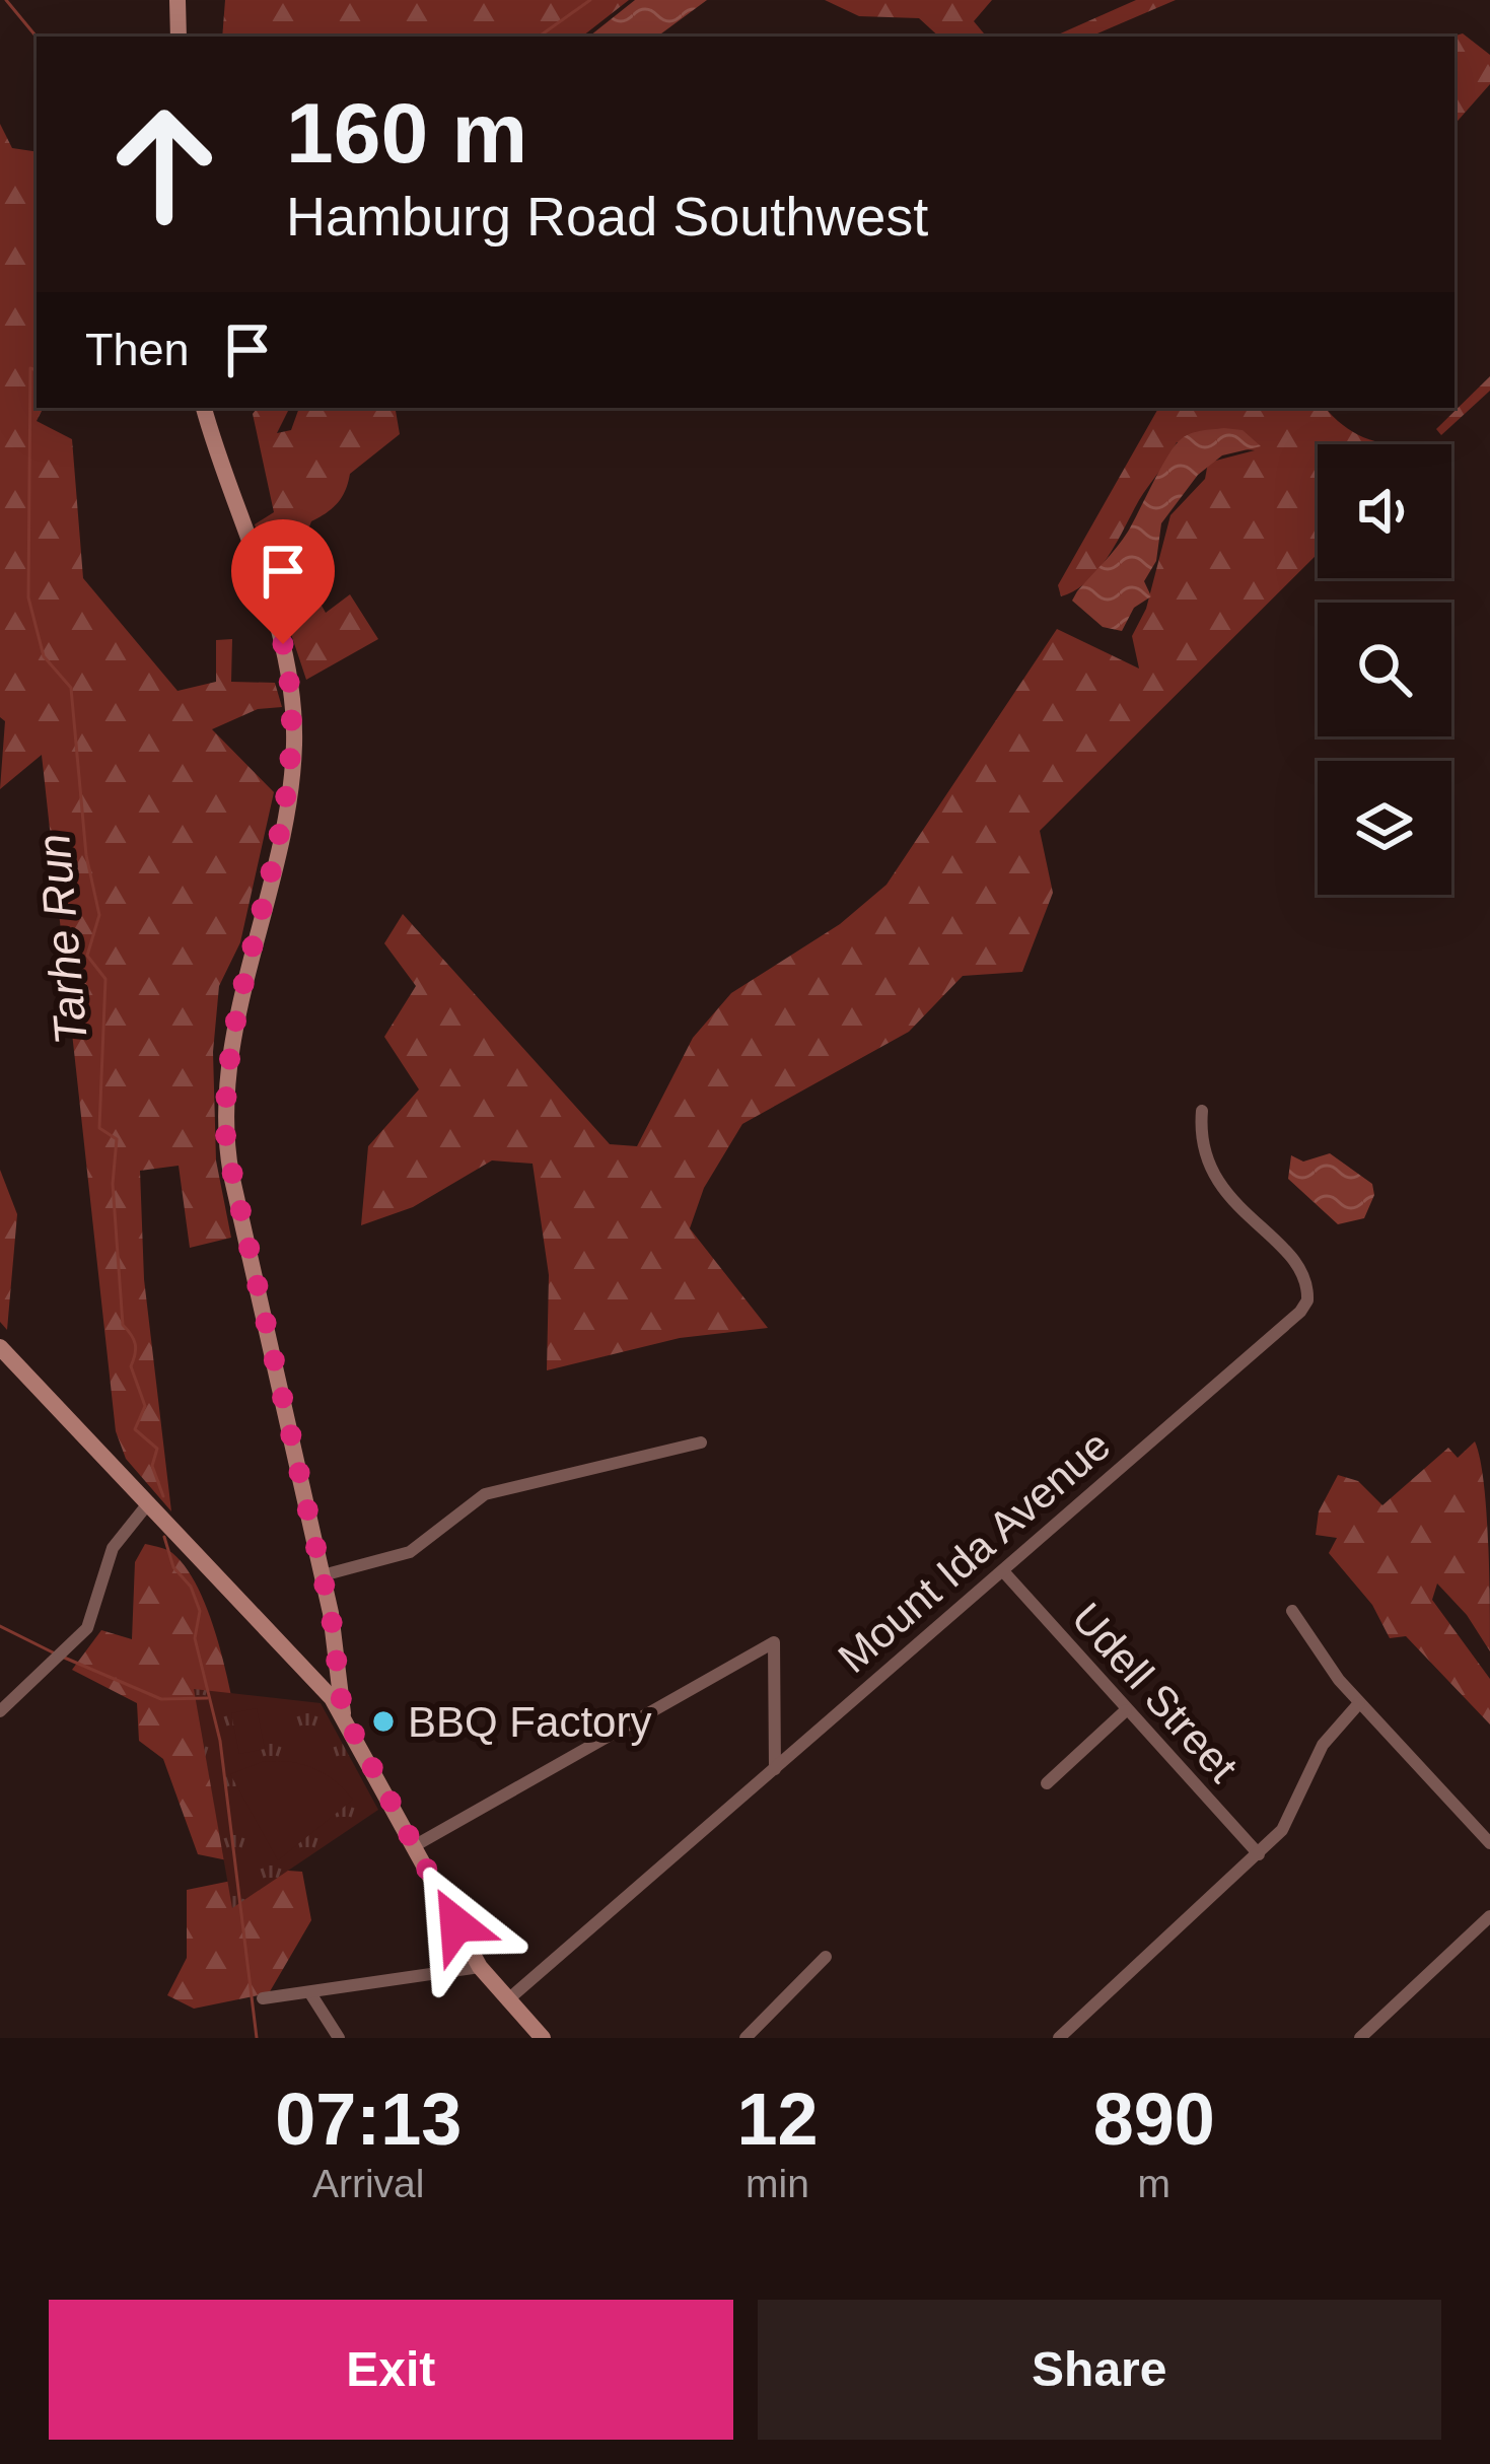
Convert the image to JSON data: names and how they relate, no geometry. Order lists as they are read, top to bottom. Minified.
{"streets":{"street":["Mount Ida Avenue","Udell Street"]},"crossings":[["Mount Ida Avenue","Udell Street"]],"water":["Tarhe Run"],"places":["BBQ Factory"],"page":{"turn":["160 m","Hamburg Road Southwest"],"then":"Then","eta":["07:13","Arrival","12","min","890","m"],"buttons":["Exit","Share"]}}
